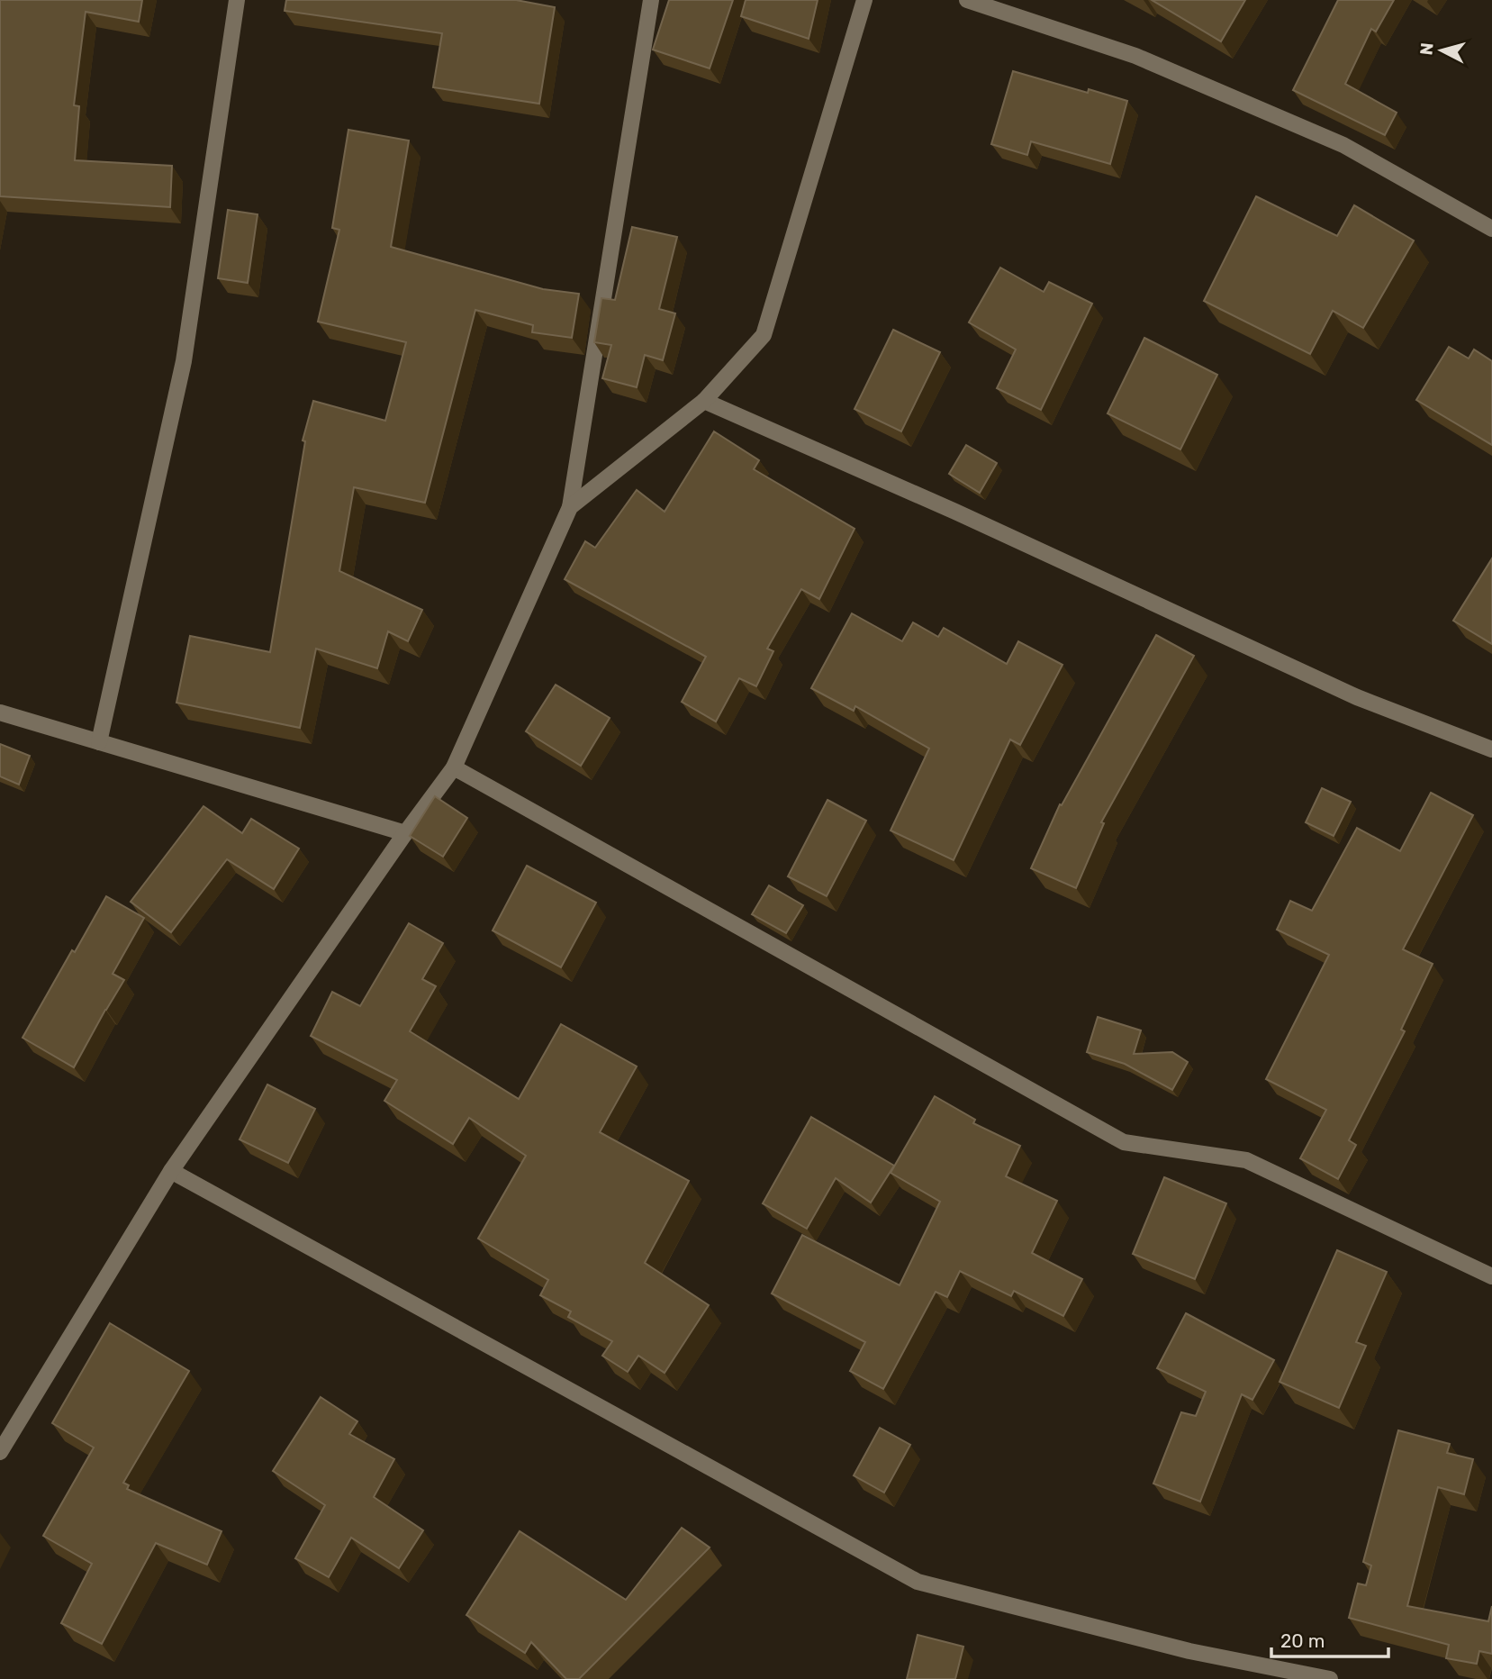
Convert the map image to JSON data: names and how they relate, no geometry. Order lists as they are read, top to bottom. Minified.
{"scale_bar":"20 m","north":"left"}
